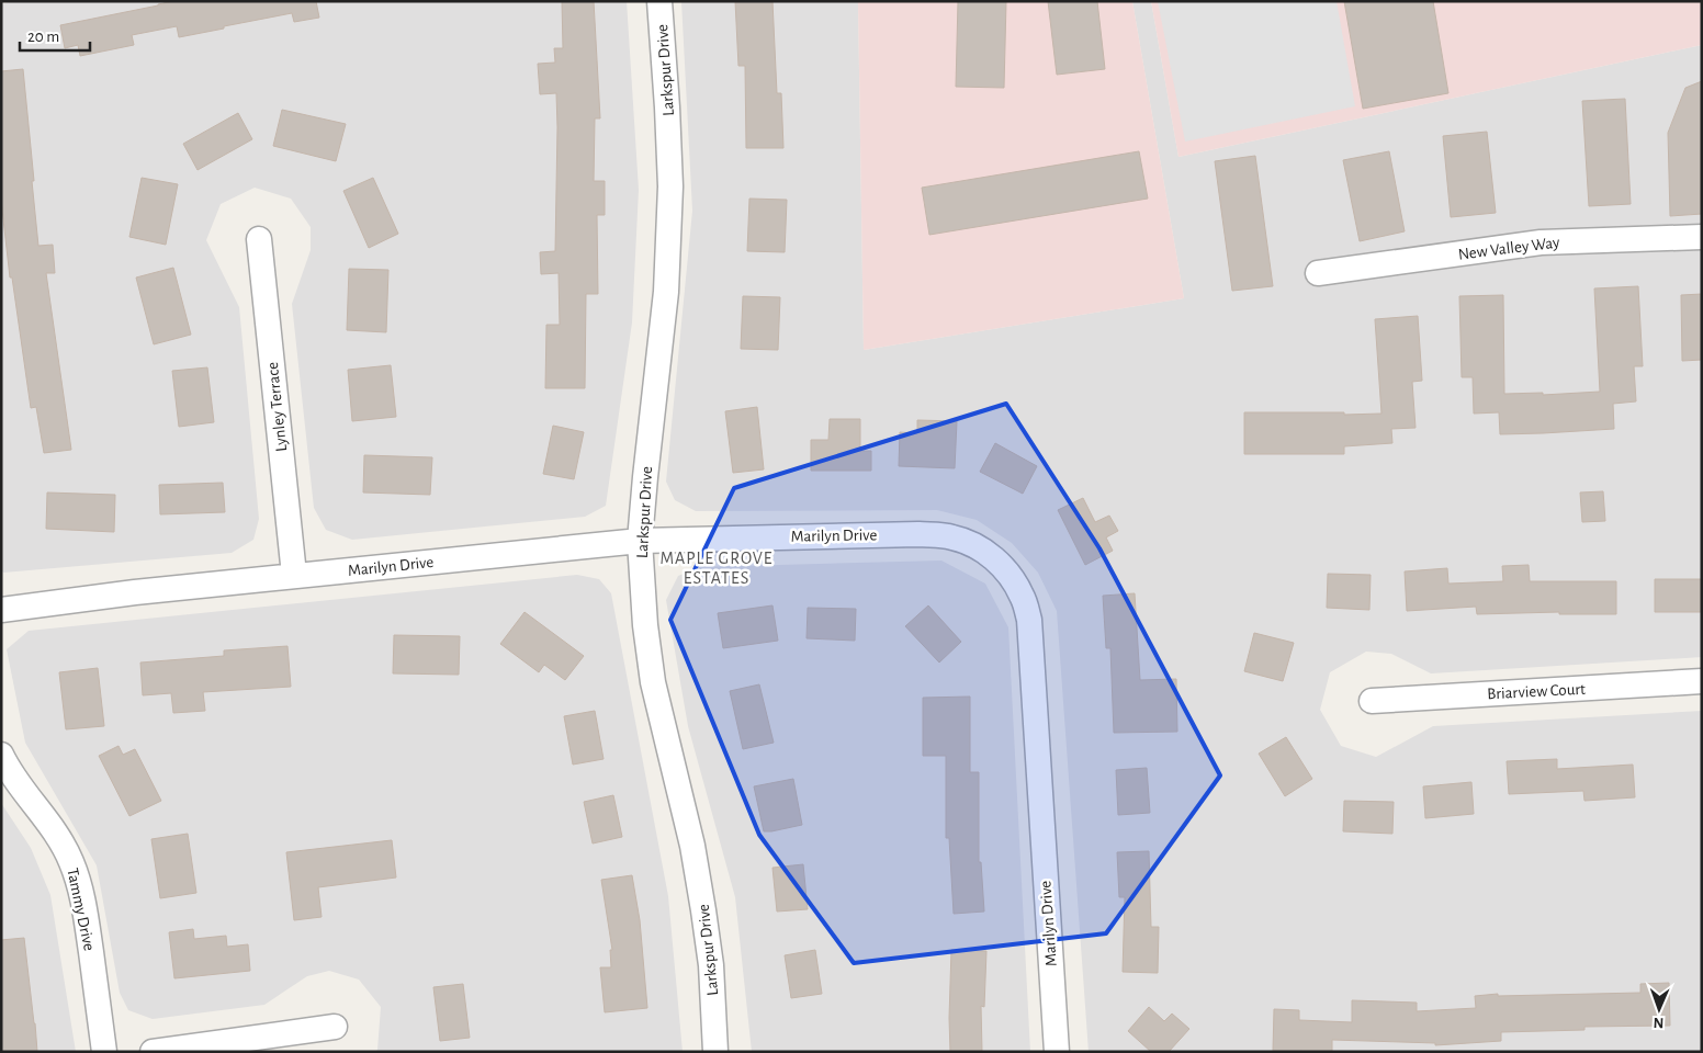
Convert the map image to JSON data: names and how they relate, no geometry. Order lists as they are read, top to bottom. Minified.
{"streets":{"street":["Larkspur Drive","New Valley Way","Lynley Terrace","Marilyn Drive","Briarview Court","Tammy Drive"]},"crossings":[["Larkspur Drive","Marilyn Drive"],["Lynley Terrace","Marilyn Drive"]],"districts":["MAPLE GROVE ESTATES"],"scale_bar":"20 m","north":"bottom"}
